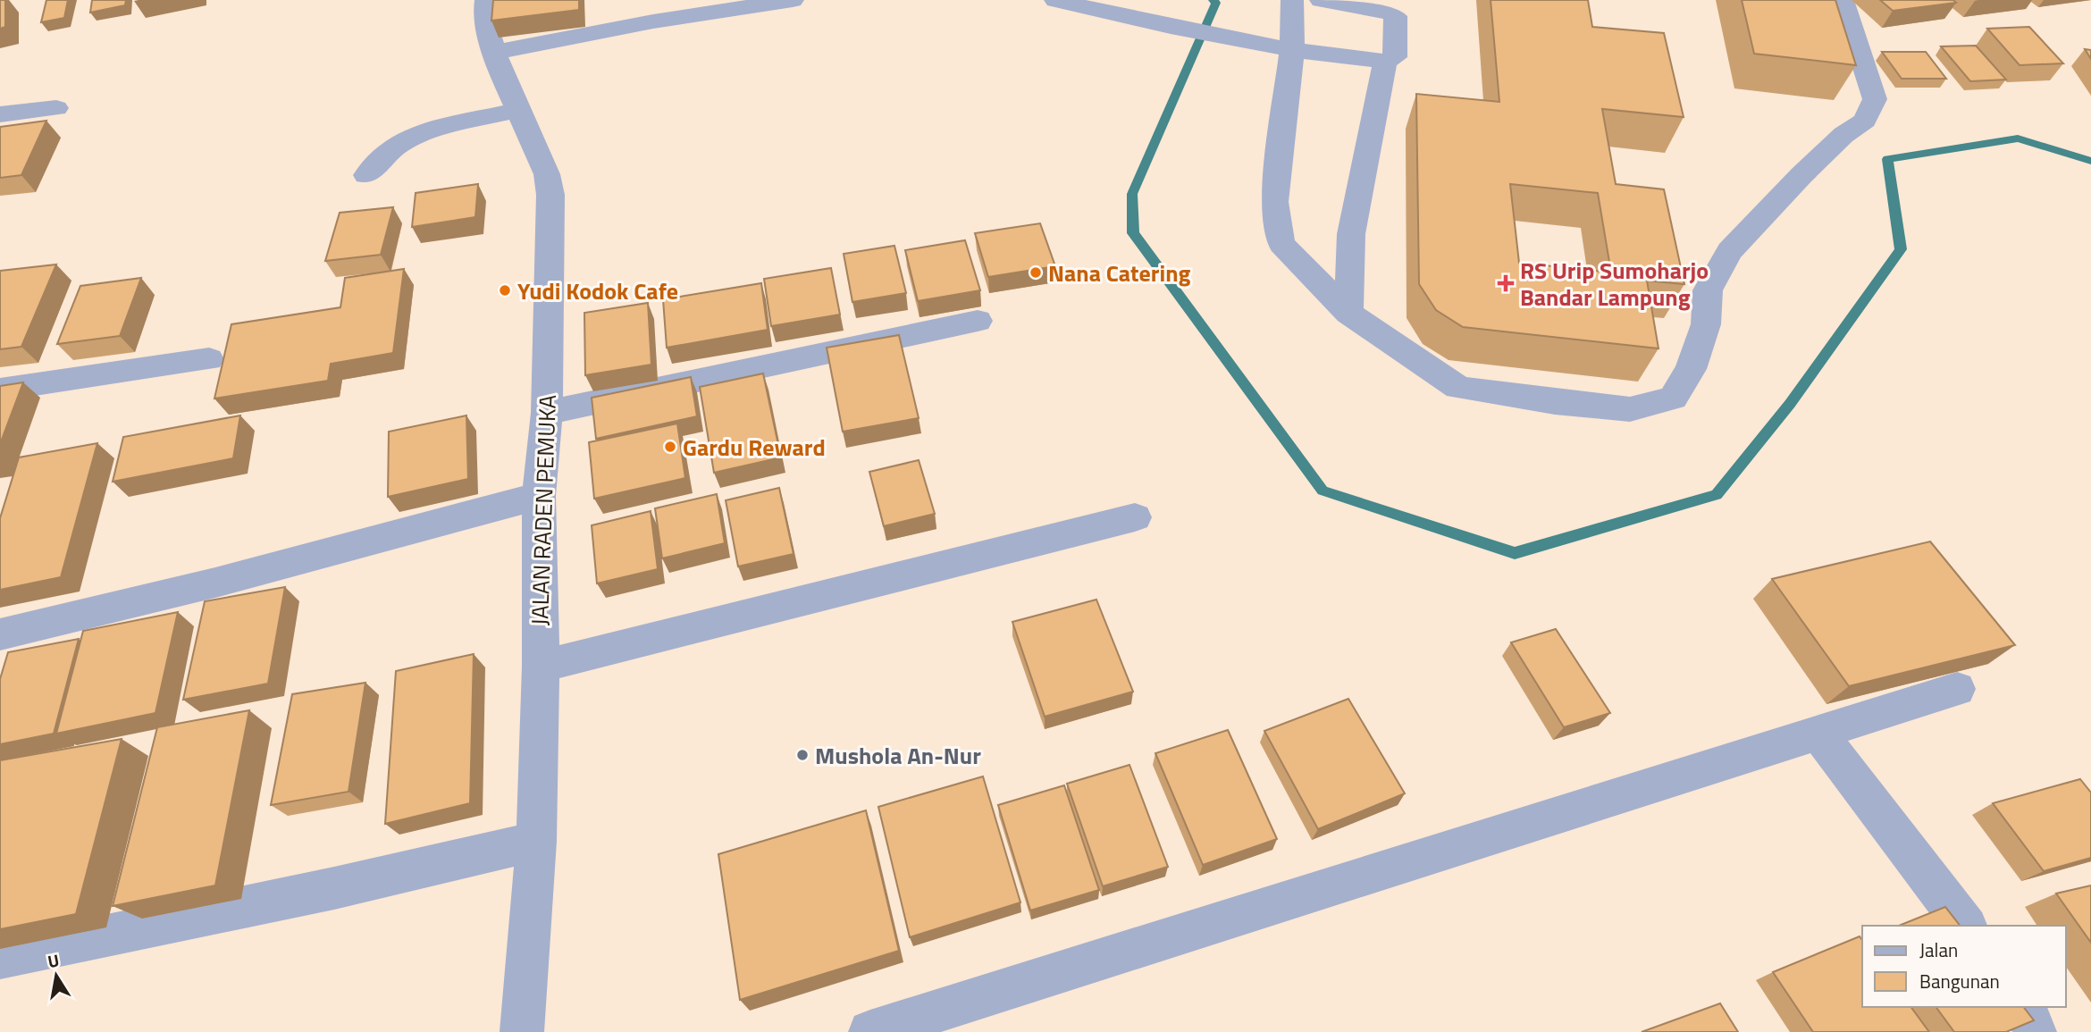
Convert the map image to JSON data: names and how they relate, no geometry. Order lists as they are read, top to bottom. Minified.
{"streets":{"street":["JALAN RADEN PEMUKA"]},"places":{"other":["Nana Catering","Yudi Kodok Cafe","Gardu Reward","Mushola An-Nur"],"health":["RS Urip Sumoharjo Bandar Lampung"]},"legend":["Jalan","Bangunan"],"north":"top"}
